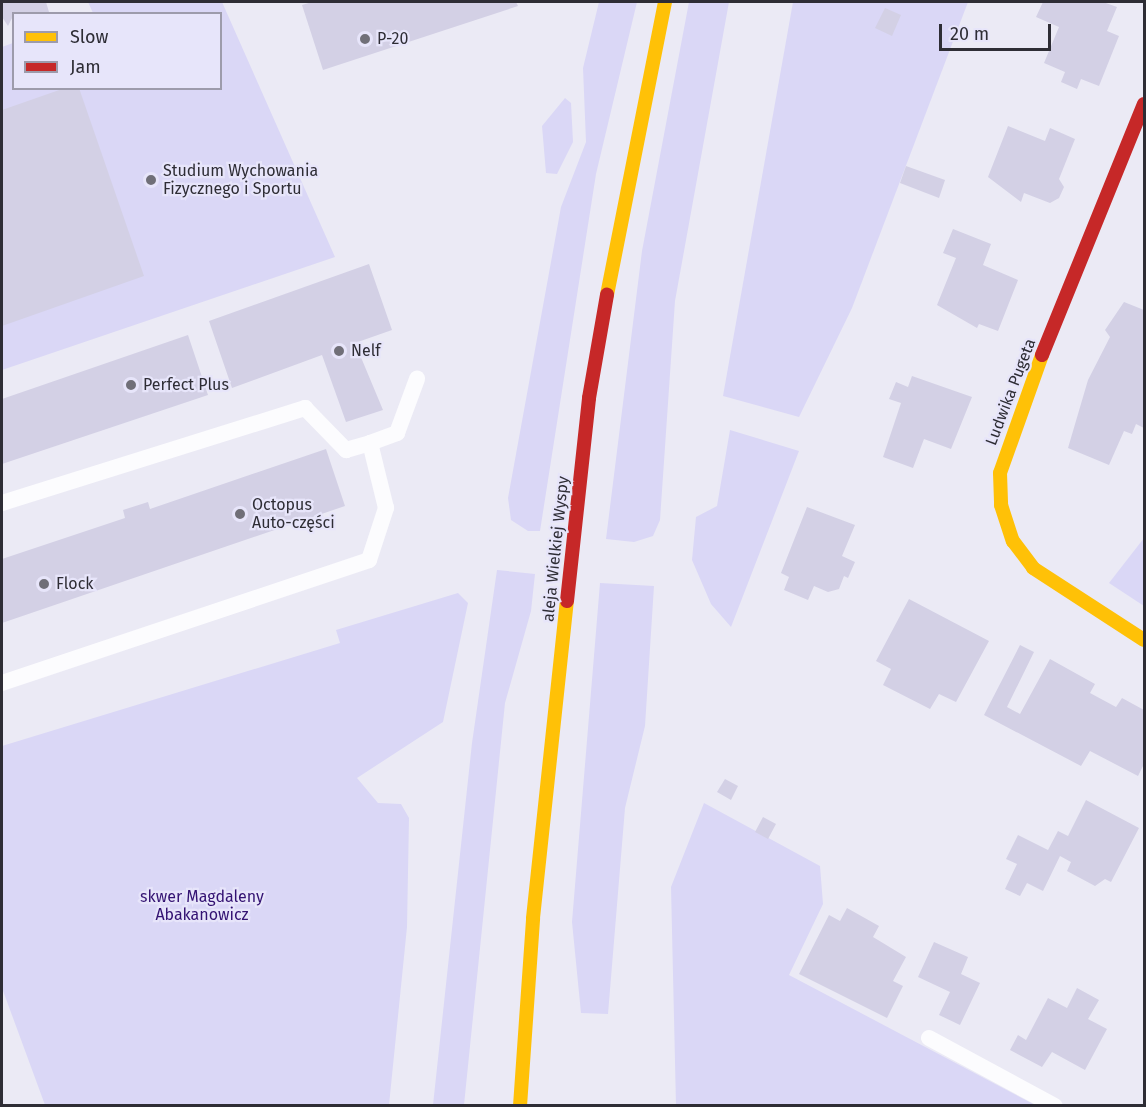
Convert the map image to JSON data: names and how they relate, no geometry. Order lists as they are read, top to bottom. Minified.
{"streets":{"main road":["Ludwika Pugeta","aleja Wielkiej Wyspy"]},"parks":["skwer Magdaleny Abakanowicz"],"places":["P-20","Studium Wychowania Fizycznego i Sportu","Nelf","Perfect Plus","Octopus Auto-części","Flock"],"legend":["Slow","Jam"],"scale_bar":"20 m"}
